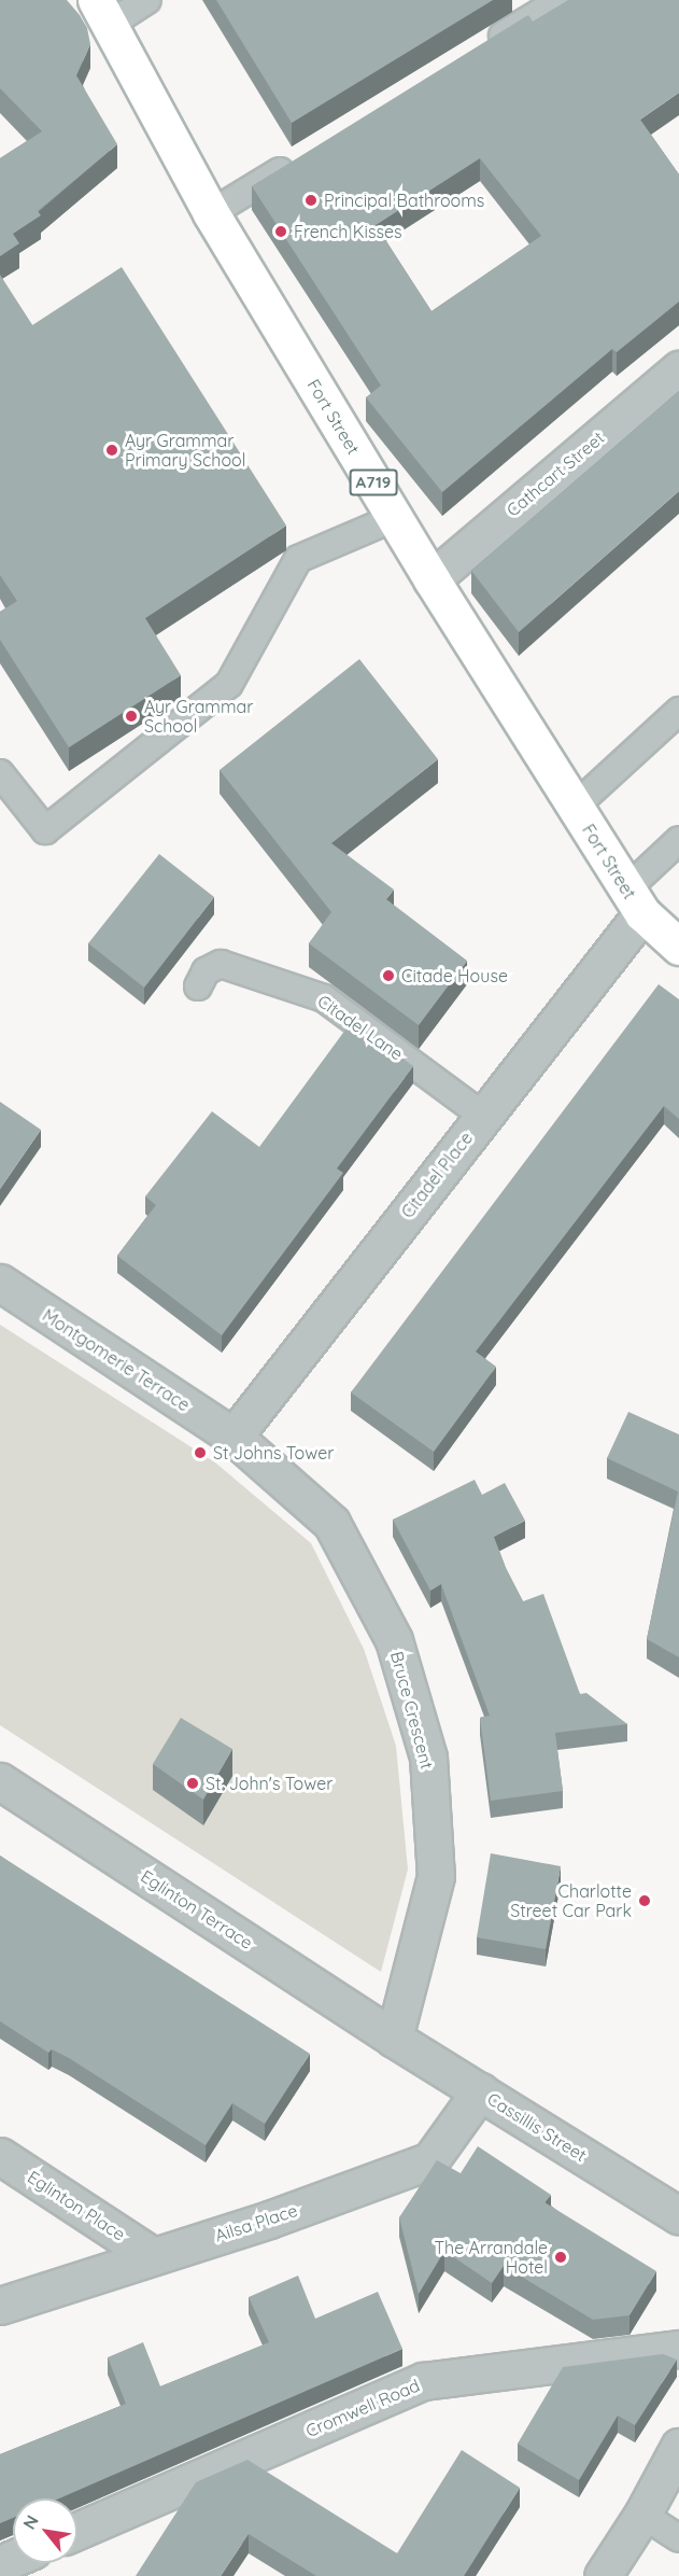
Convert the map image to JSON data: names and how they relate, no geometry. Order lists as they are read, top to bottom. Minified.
{"streets":{"main road":["Fort Street","A719"],"street":["Cathcart Street","Citadel Place","Montgomerie Terrace","Bruce Crescent","Eglinton Terrace","Cassillis Street","Eglinton Place","Ailsa Place","Cromwell Road"],"lane":["Citadel Lane"]},"crossings":[["Fort Street","Cathcart Street"],["Fort Street","Citadel Place"],["Citadel Lane","Citadel Place"],["Citadel Place","Montgomerie Terrace"],["Citadel Place","Bruce Crescent"],["Montgomerie Terrace","Bruce Crescent"],["Bruce Crescent","Eglinton Terrace"],["Bruce Crescent","Cassillis Street"],["Eglinton Terrace","Cassillis Street"],["Cassillis Street","Ailsa Place"],["Eglinton Place","Ailsa Place"]],"places":["Principal Bathrooms","French Kisses","Ayr Grammar Primary School","Ayr Grammar School","Citade House","St Johns Tower","St. John's Tower","Charlotte Street Car Park","The Arrandale Hotel"],"north":"top left"}
